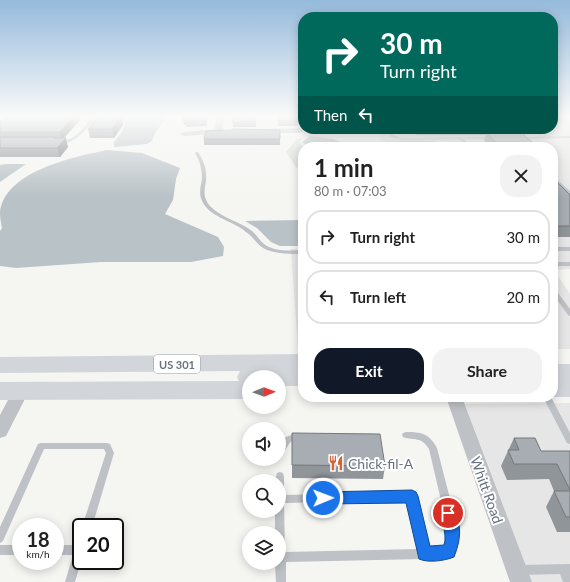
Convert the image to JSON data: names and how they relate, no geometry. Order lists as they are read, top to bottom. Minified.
{"streets":{"main road":["US 301"],"street":["Whitt Road"]},"places":{"restaurant":["Chick-fil-A"]},"north":"right","page":{"turn":["30 m","Turn right"],"then":"Then","heading":["1 min","80 m · 07:03"],"list":[{"name":"Turn right","value":"30 m"},{"name":"Turn left","value":"20 m"}],"buttons":["Exit","Share"],"speed":"18 km/h","limit":"20"}}
